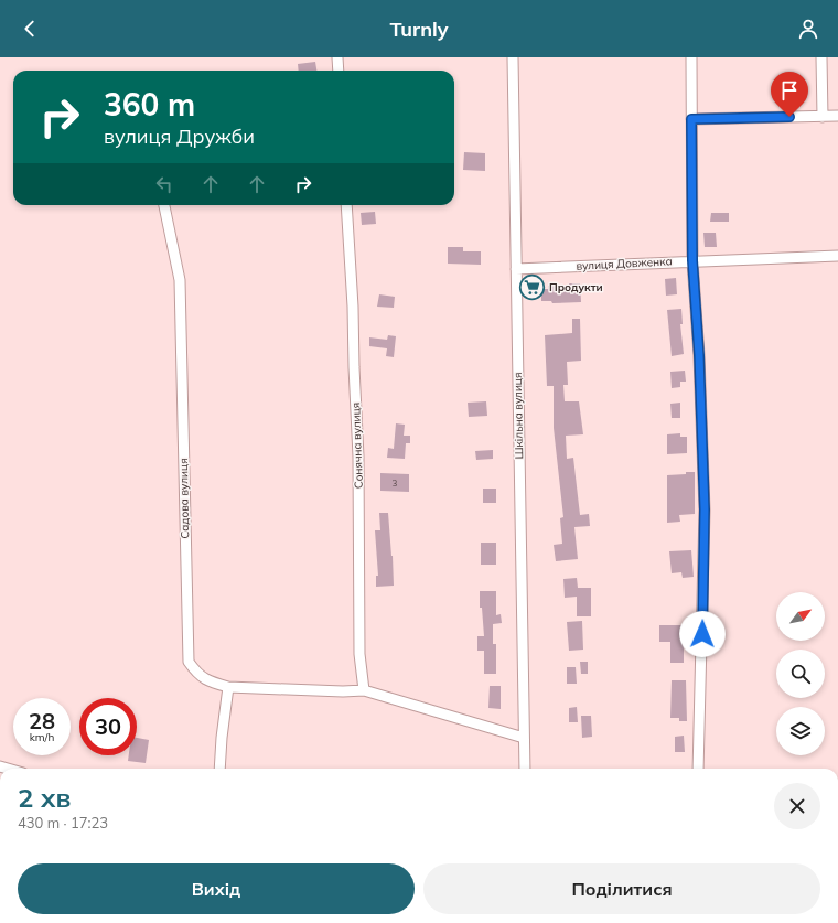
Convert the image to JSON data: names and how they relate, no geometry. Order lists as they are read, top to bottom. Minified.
{"streets":{"street":["вулиця Довженка","Шкільна вулиця","Сонячна вулиця","Садова вулиця"]},"crossings":[["вулиця Довженка","Шкільна вулиця"],["Шкільна вулиця","Садова вулиця"],["Сонячна вулиця","Садова вулиця"]],"places":{"supermarket":["Продукти"]},"house_numbers":["3"],"north":"top right","page":{"header":"Turnly","turn":["360 m","вулиця Дружби"],"speed":"28 km/h","limit":"30","heading":["2 хв","430 m · 17:23"],"buttons":["Вихід","Поділитися"]}}
